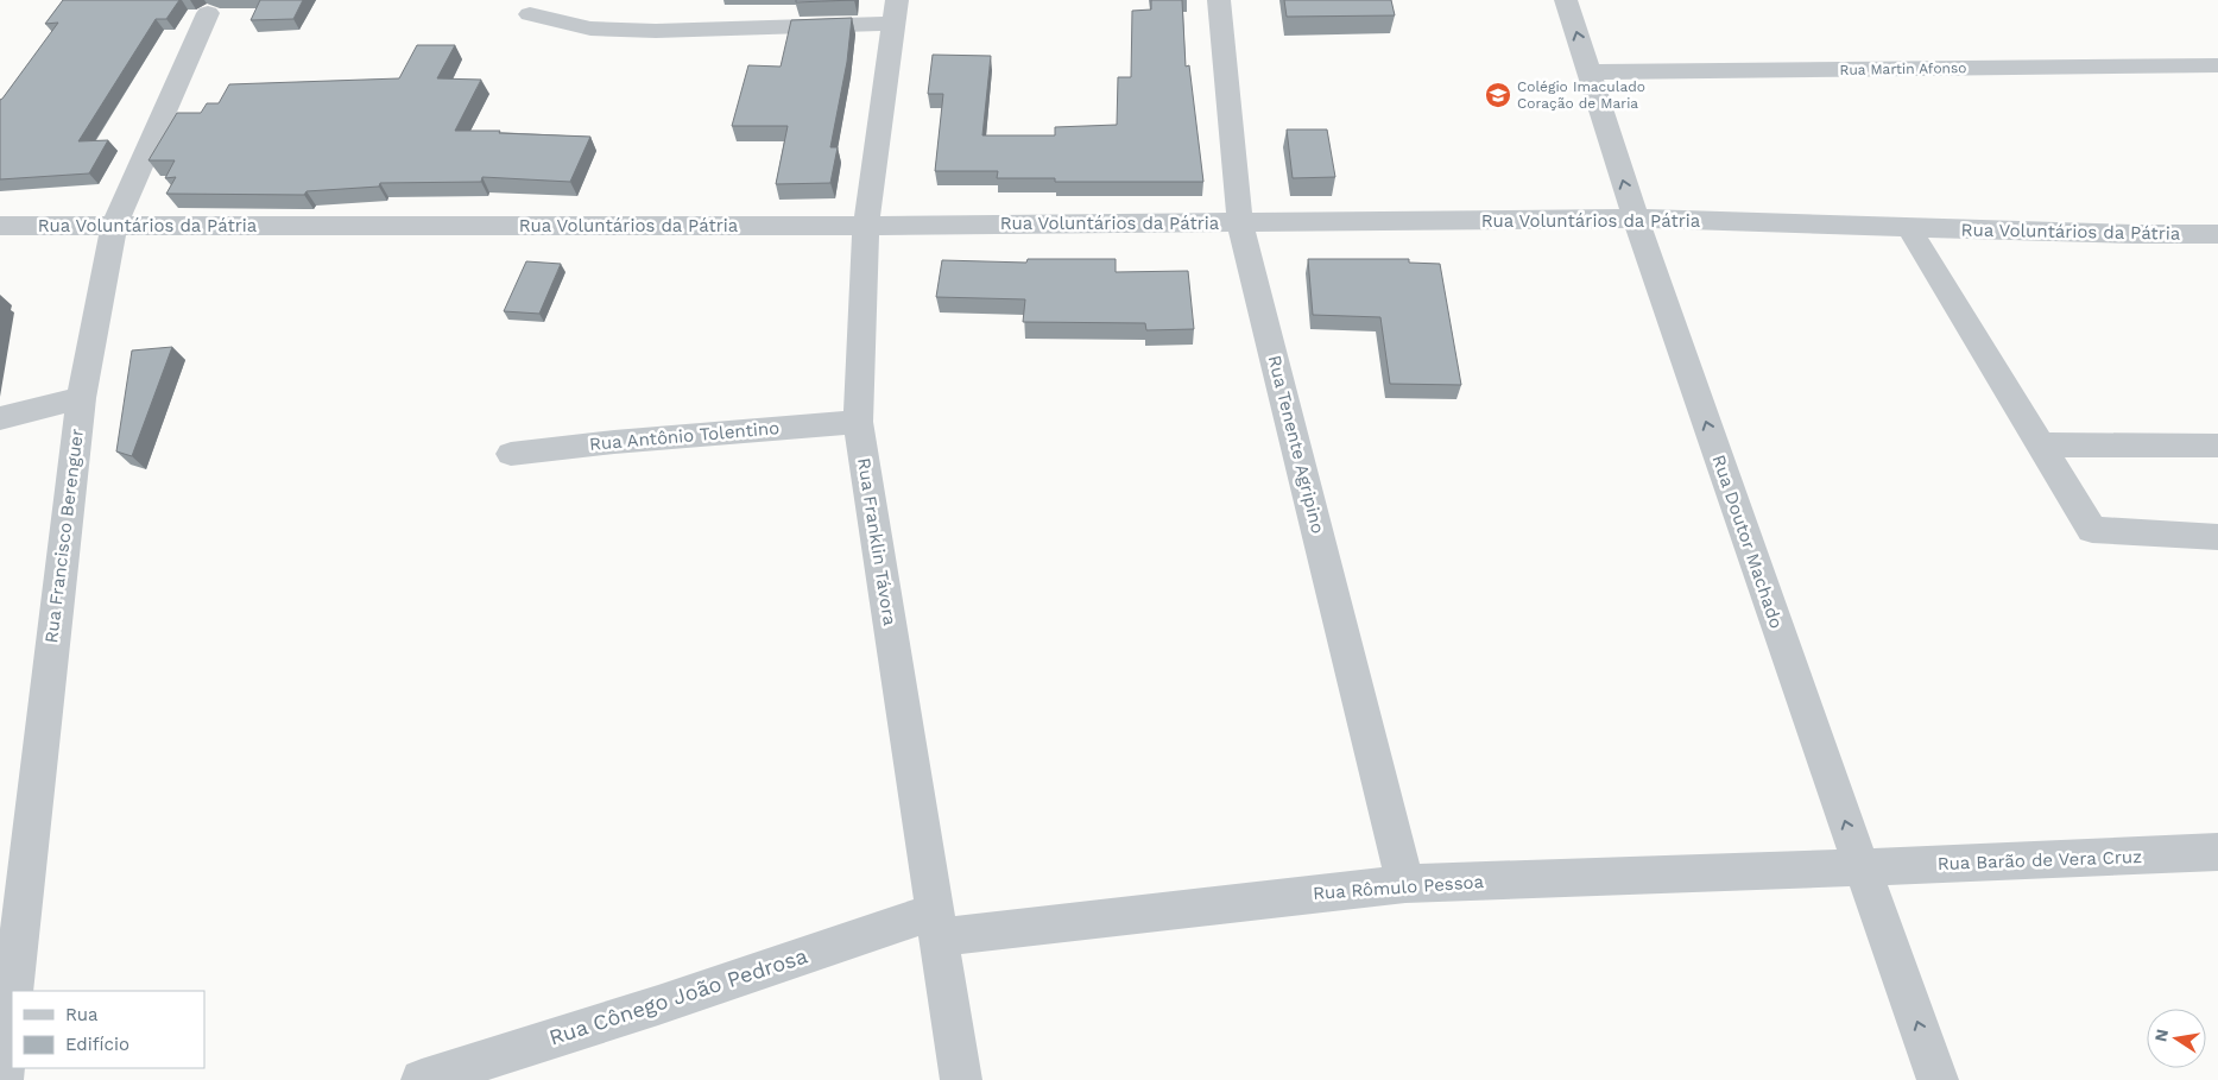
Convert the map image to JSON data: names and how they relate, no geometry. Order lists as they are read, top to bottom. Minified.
{"streets":{"street":["Rua Martin Afonso","Rua Voluntários da Pátria","Rua Antônio Tolentino","Rua Tenente Agripino","Rua Francisco Berenguer","Rua Franklin Távora","Rua Doutor Machado","Rua Barão de Vera Cruz","Rua Rômulo Pessoa","Rua Cônego João Pedrosa"]},"crossings":[["Rua Martin Afonso","Rua Doutor Machado"],["Rua Voluntários da Pátria","Rua Tenente Agripino"],["Rua Voluntários da Pátria","Rua Francisco Berenguer"],["Rua Voluntários da Pátria","Rua Franklin Távora"],["Rua Voluntários da Pátria","Rua Doutor Machado"],["Rua Antônio Tolentino","Rua Franklin Távora"],["Rua Tenente Agripino","Rua Rômulo Pessoa"],["Rua Franklin Távora","Rua Rômulo Pessoa"],["Rua Franklin Távora","Rua Cônego João Pedrosa"],["Rua Doutor Machado","Rua Barão de Vera Cruz"],["Rua Doutor Machado","Rua Rômulo Pessoa"],["Rua Barão de Vera Cruz","Rua Rômulo Pessoa"],["Rua Rômulo Pessoa","Rua Cônego João Pedrosa"]],"one_way":["Rua Doutor Machado"],"places":{"school or university":["Colégio Imaculado Coração de Maria"]},"legend":["Rua","Edifício"],"north":"left"}
